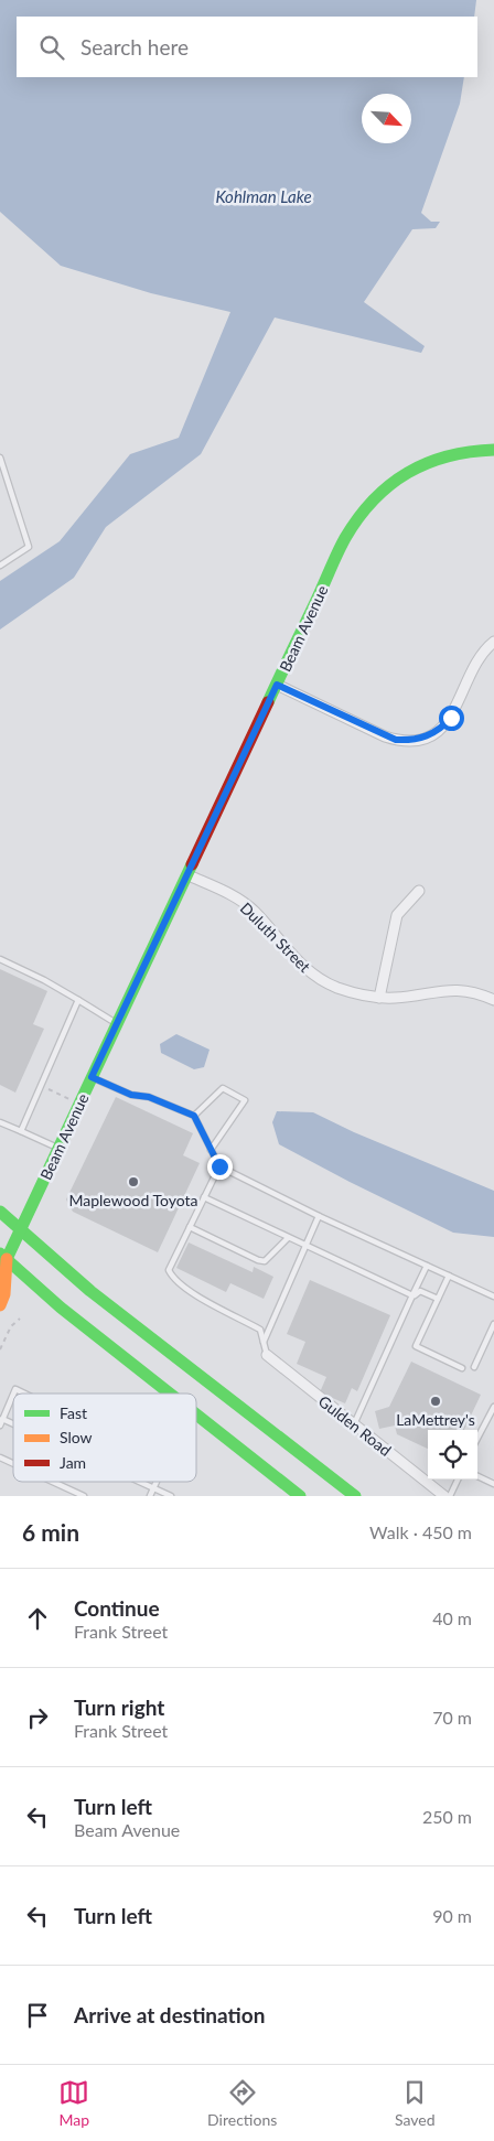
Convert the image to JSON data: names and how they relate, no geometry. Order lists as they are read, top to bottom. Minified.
{"streets":{"street":["Beam Avenue","Duluth Street","Gulden Road"]},"crossings":[["Beam Avenue","Duluth Street"]],"water":["Kohlman Lake"],"places":["Maplewood Toyota","LaMettrey's"],"legend":["Fast","Slow","Jam"],"north":"bottom right","page":{"search":"Search here","heading":["6 min","Walk · 450 m"],"list":[["Continue","Frank Street","40 m"],["Turn right","Frank Street","70 m"],["Turn left","Beam Avenue","250 m"],["Turn left","90 m"],"Arrive at destination"],"nav":["Map","Directions","Saved"]}}
